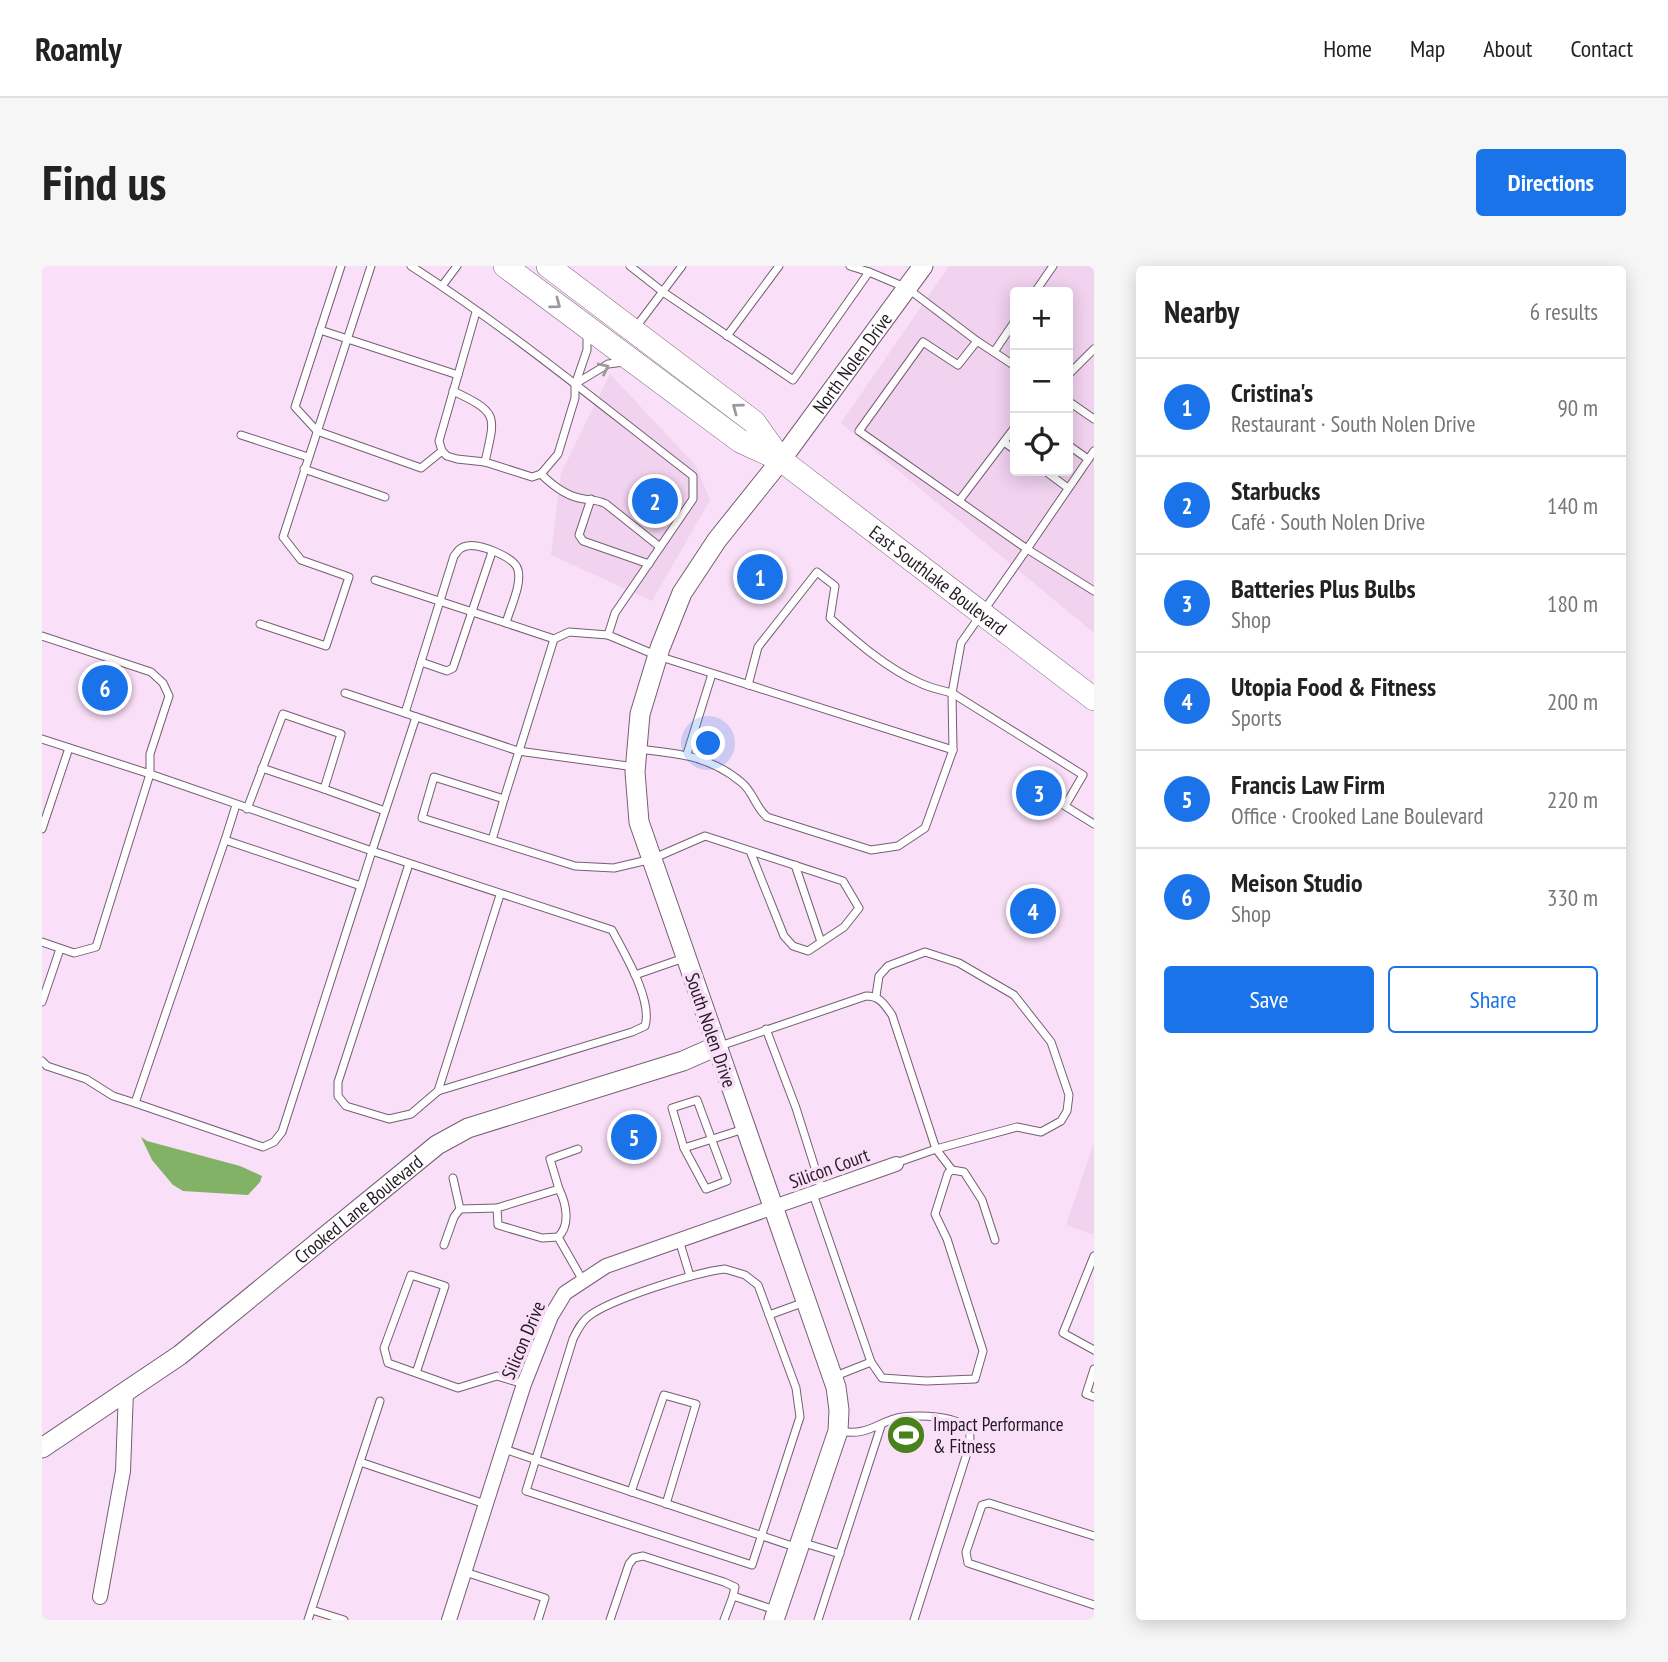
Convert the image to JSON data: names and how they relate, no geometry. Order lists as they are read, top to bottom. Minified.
{"streets":{"main road":["East Southlake Boulevard"],"street":["North Nolen Drive","South Nolen Drive","Silicon Court","Crooked Lane Boulevard","Silicon Drive"]},"crossings":[["North Nolen Drive","East Southlake Boulevard"],["North Nolen Drive","South Nolen Drive"],["East Southlake Boulevard","South Nolen Drive"],["South Nolen Drive","Silicon Court"],["South Nolen Drive","Crooked Lane Boulevard"],["South Nolen Drive","Silicon Drive"],["Silicon Court","Silicon Drive"]],"places":{"sports":["Impact Performance & Fitness"]},"page":{"header":"Roamly","nav":["Home","Map","About","Contact"],"buttons":["Directions",["Save","Share"]],"title":"Find us","heading":["Nearby","6 results"],"map_buttons":["+","−"],"list":[{"mark":"1","name":"Cristina's","note":"Restaurant · South Nolen Drive","value":"90 m"},{"mark":"2","name":"Starbucks","note":"Café · South Nolen Drive","value":"140 m"},{"mark":"3","name":"Batteries Plus Bulbs","note":"Shop","value":"180 m"},{"mark":"4","name":"Utopia Food & Fitness","note":"Sports","value":"200 m"},{"mark":"5","name":"Francis Law Firm","note":"Office · Crooked Lane Boulevard","value":"220 m"},{"mark":"6","name":"Meison Studio","note":"Shop","value":"330 m"}],"pins":["2","1","6","3","4","5"]}}
